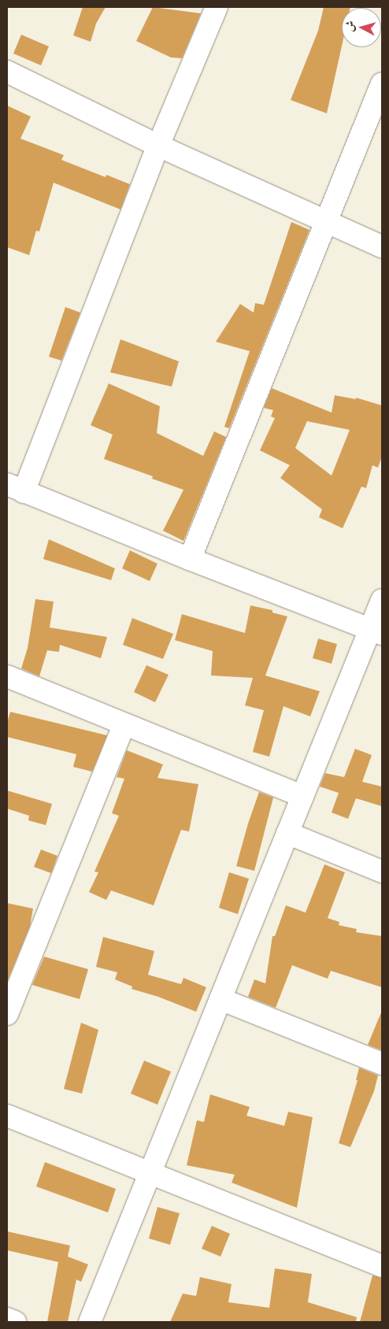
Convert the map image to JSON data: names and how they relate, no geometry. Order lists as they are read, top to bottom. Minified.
{"north":"left"}
